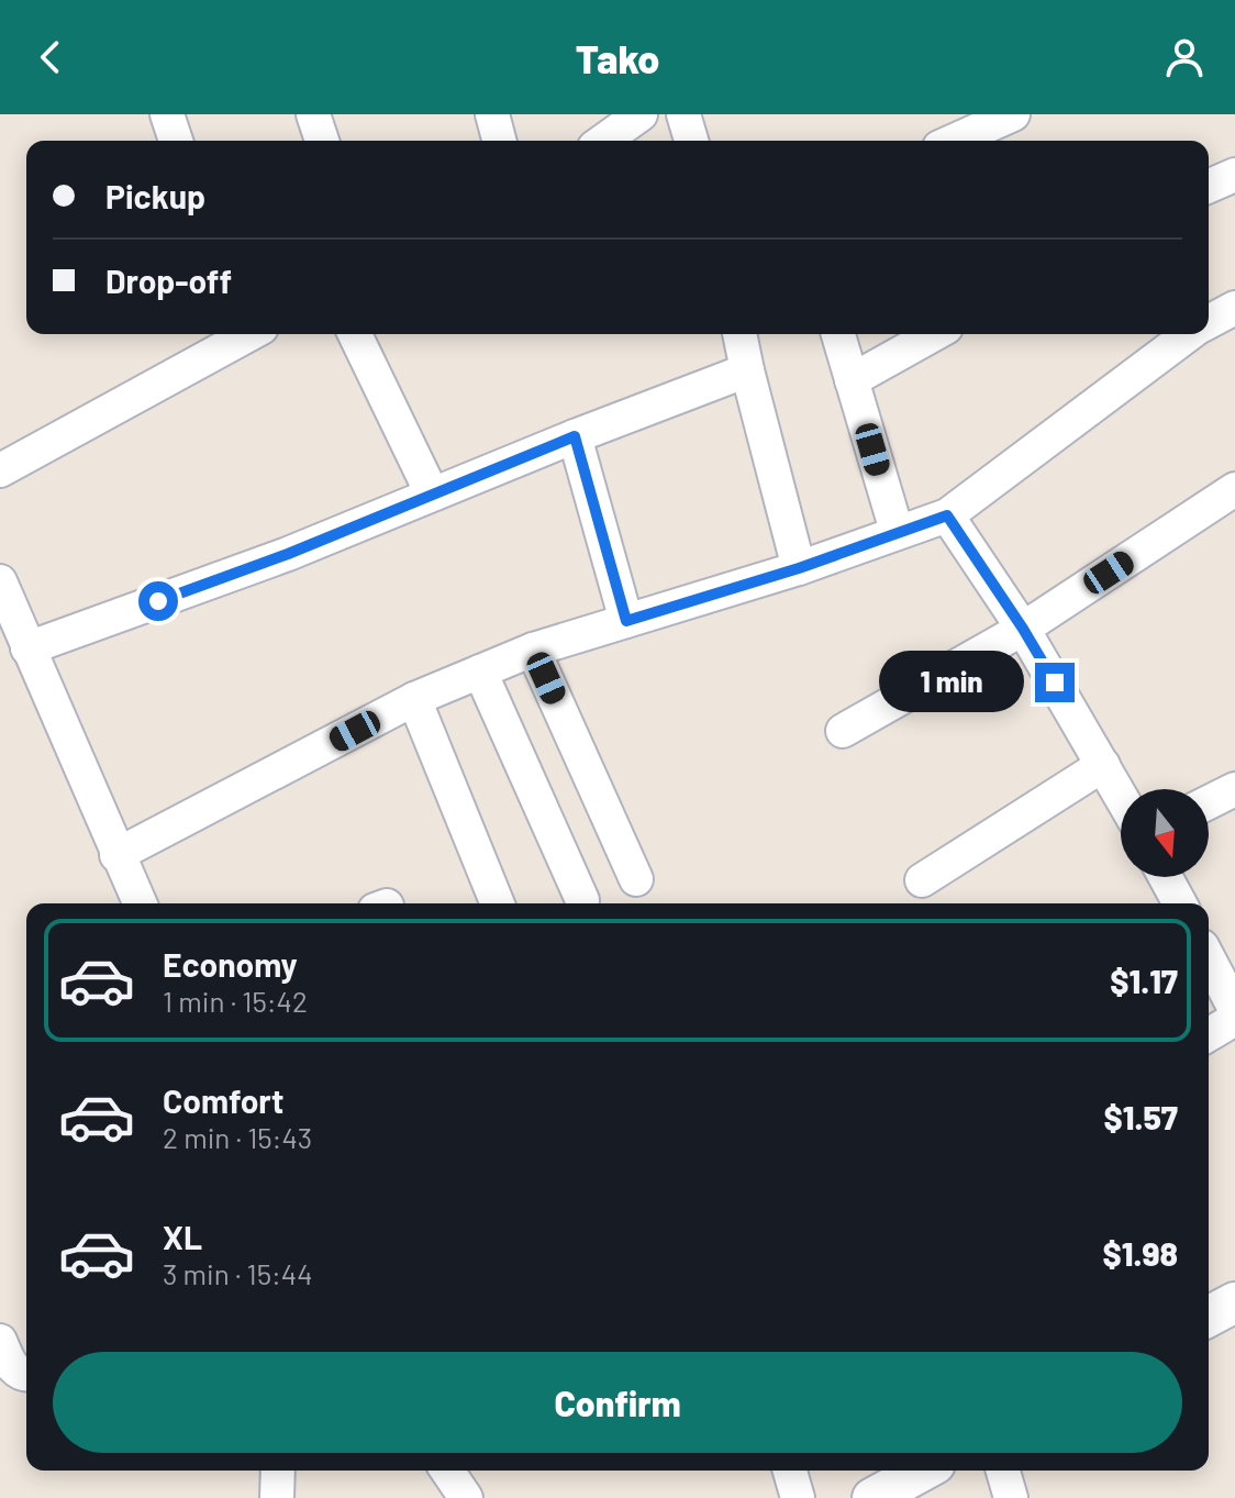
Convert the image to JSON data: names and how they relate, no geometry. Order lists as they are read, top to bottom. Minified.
{"north":"bottom","page":{"header":"Tako","banner":["Pickup","Drop-off"],"bubble":"1 min","list":[{"name":"Economy","note":"1 min · 15:42","value":"$1.17"},{"name":"Comfort","note":"2 min · 15:43","value":"$1.57"},{"name":"XL","note":"3 min · 15:44","value":"$1.98"}],"buttons":"Confirm"}}
